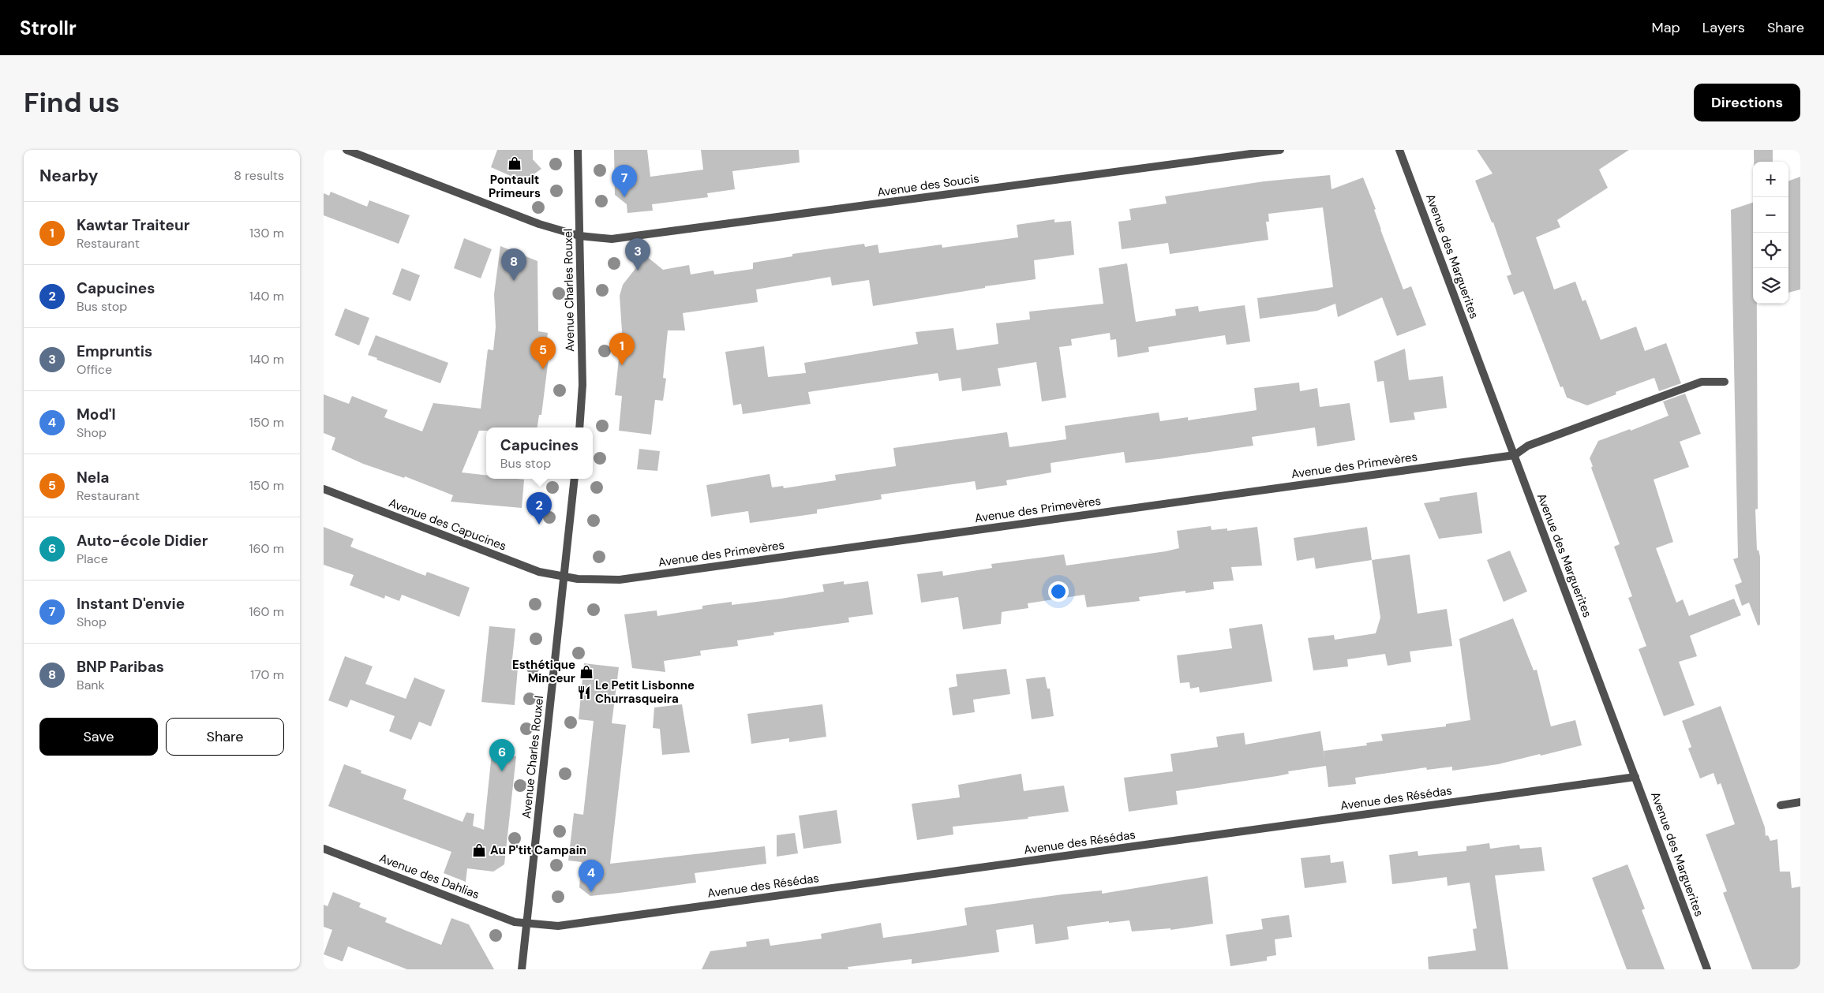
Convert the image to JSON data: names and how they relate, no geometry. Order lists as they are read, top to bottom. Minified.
{"streets":{"street":["Avenue des Soucis","Avenue des Marguerites","Avenue Charles Rouxel","Avenue des Primevères","Avenue des Capucines","Avenue des Résédas","Avenue des Dahlias"]},"crossings":[["Avenue des Soucis","Avenue Charles Rouxel"],["Avenue des Marguerites","Avenue des Primevères"],["Avenue des Marguerites","Avenue des Résédas"],["Avenue Charles Rouxel","Avenue des Primevères"],["Avenue Charles Rouxel","Avenue des Capucines"],["Avenue Charles Rouxel","Avenue des Résédas"],["Avenue Charles Rouxel","Avenue des Dahlias"],["Avenue des Primevères","Avenue des Capucines"],["Avenue des Résédas","Avenue des Dahlias"]],"places":{"shop":["Pontault Primeurs","Esthétique Minceur","Au P'tit Campain"],"restaurant":["Le Petit Lisbonne Churrasqueira"]},"page":{"header":"Strollr","nav":["Map","Layers","Share"],"buttons":["Directions",["Save","Share"]],"title":"Find us","heading":["Nearby","8 results"],"map_buttons":["+","−"],"pins":["7","3","8","1","5","2","6","4"],"list":[{"mark":"1","name":"Kawtar Traiteur","note":"Restaurant","value":"130 m"},{"mark":"2","name":"Capucines","note":"Bus stop","value":"140 m"},{"mark":"3","name":"Empruntis","note":"Office","value":"140 m"},{"mark":"4","name":"Mod'l","note":"Shop","value":"150 m"},{"mark":"5","name":"Nela","note":"Restaurant","value":"150 m"},{"mark":"6","name":"Auto-école Didier","note":"Place","value":"160 m"},{"mark":"7","name":"Instant D'envie","note":"Shop","value":"160 m"},{"mark":"8","name":"BNP Paribas","note":"Bank","value":"170 m"}],"popup":["Capucines","Bus stop"]}}
